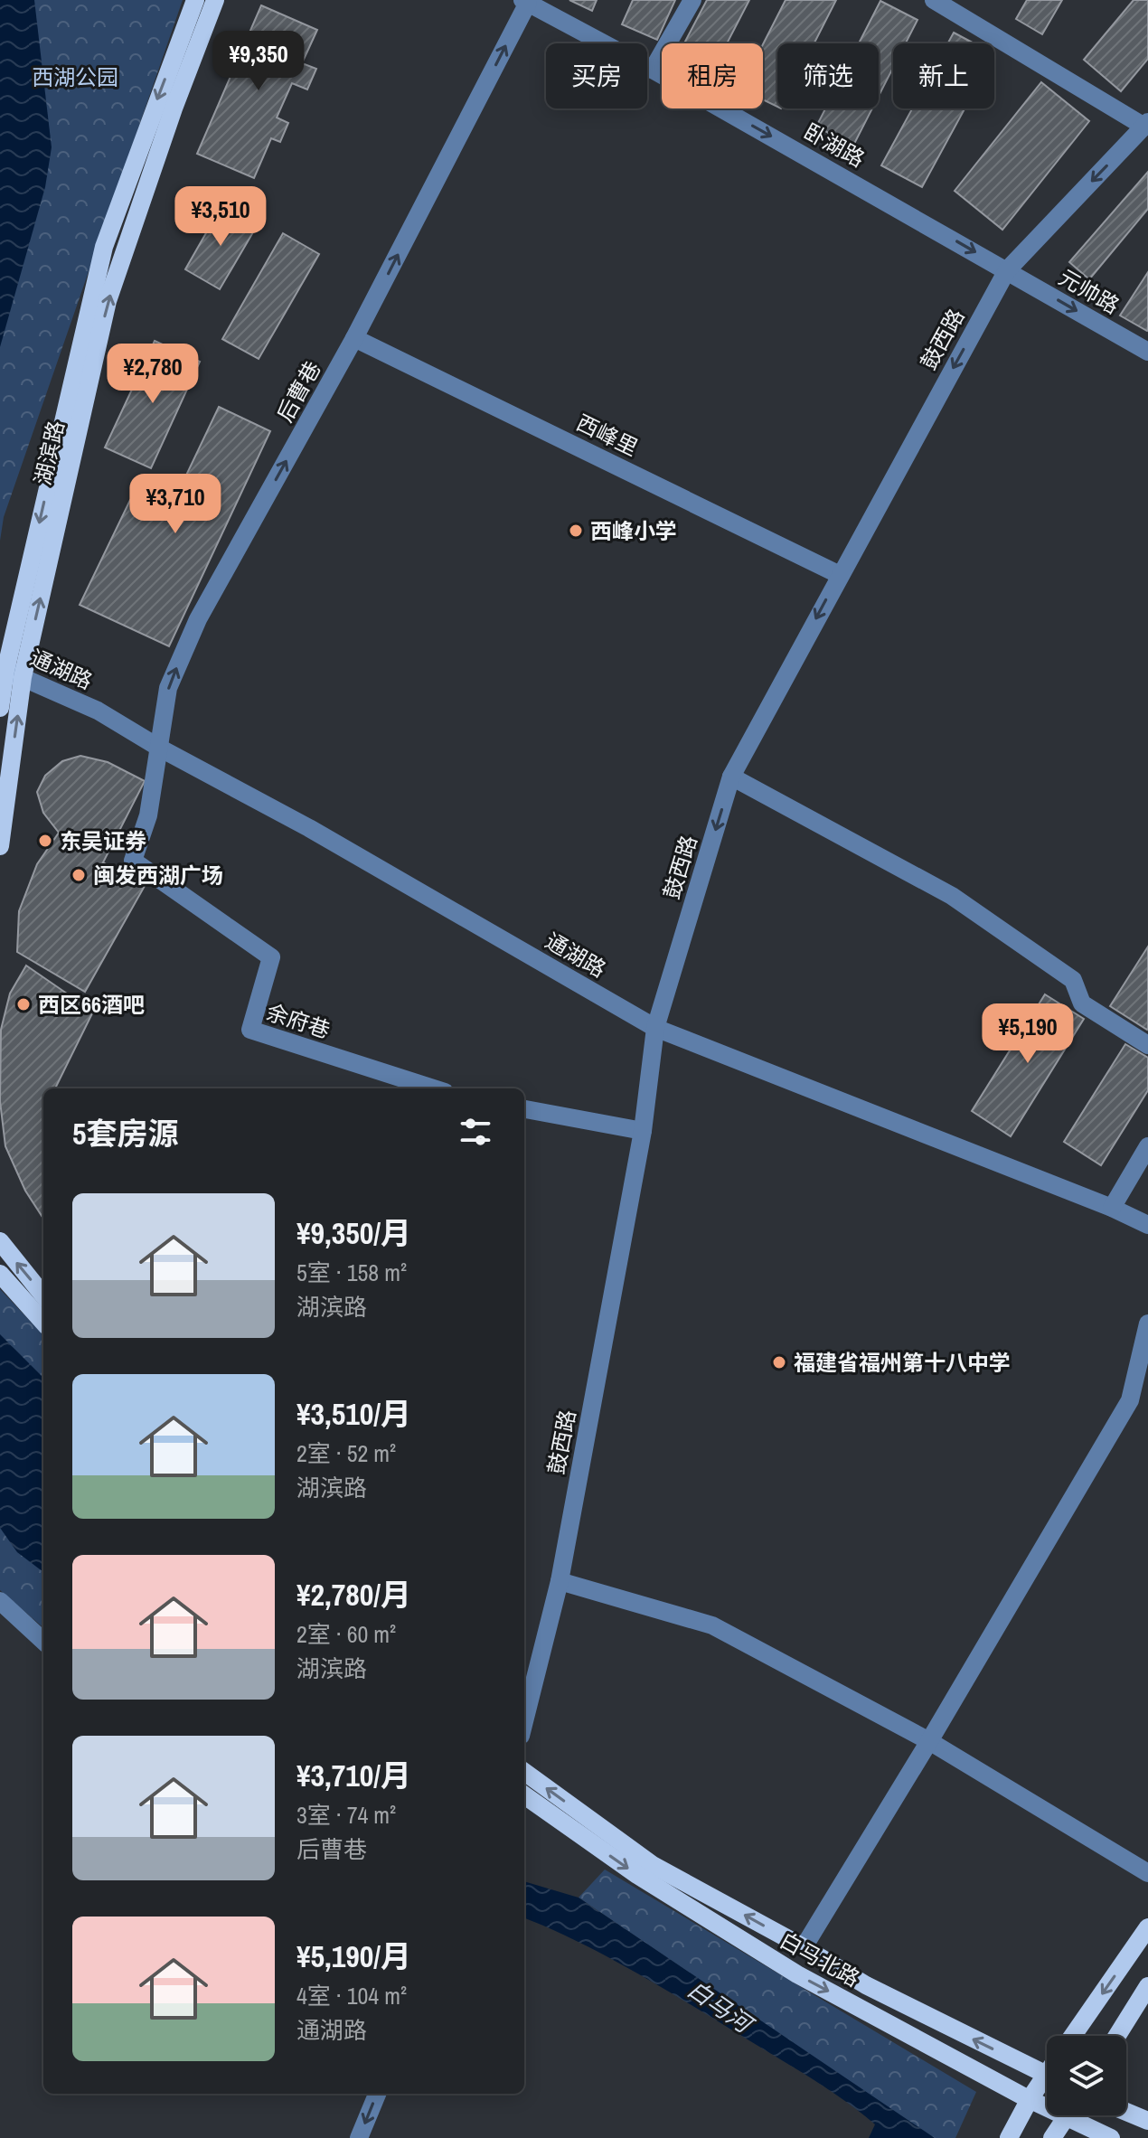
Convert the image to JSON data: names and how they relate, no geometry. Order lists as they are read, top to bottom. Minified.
{"streets":{"main road":["湖滨路","白马北路"],"street":["卧湖路","元帅路","鼓西路","后曹巷","西峰里","通湖路","余府巷"]},"crossings":[["卧湖路","元帅路"],["卧湖路","鼓西路"],["卧湖路","后曹巷"],["元帅路","鼓西路"],["鼓西路","西峰里"],["鼓西路","通湖路"],["后曹巷","西峰里"],["后曹巷","通湖路"],["后曹巷","余府巷"],["湖滨路","通湖路"]],"one_way":["卧湖路","元帅路","鼓西路","后曹巷"],"water":["白马河"],"parks":["西湖公园"],"places":["西峰小学","东吴证券","闽发西湖广场","西区66酒吧","福建省福州第十八中学"],"page":{"price":["¥9,350","¥3,510","¥2,780","¥3,710","¥5,190"],"chip":["买房","租房","筛选","新上"],"heading":"5套房源","list":[{"name":"¥9,350/月","note":"5室 · 158 m² · 湖滨路"},{"name":"¥3,510/月","note":"2室 · 52 m² · 湖滨路"},{"name":"¥2,780/月","note":"2室 · 60 m² · 湖滨路"},{"name":"¥3,710/月","note":"3室 · 74 m² · 后曹巷"},{"name":"¥5,190/月","note":"4室 · 104 m² · 通湖路"}]}}
